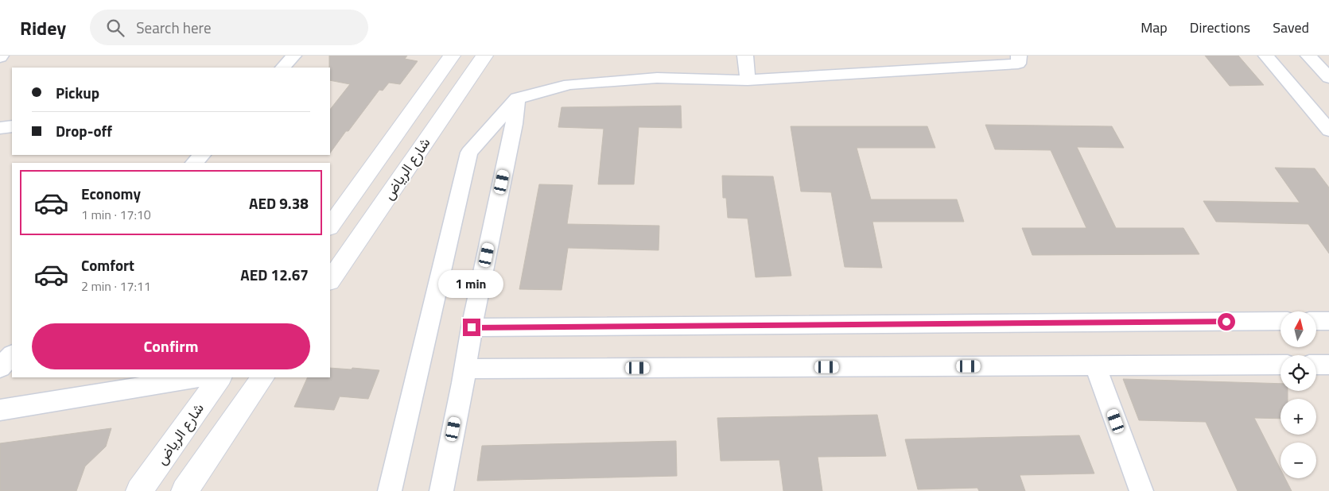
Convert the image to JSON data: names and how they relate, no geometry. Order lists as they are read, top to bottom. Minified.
{"streets":{"main road":["شارع الرياض"]},"north":"top","page":{"header":"Ridey","search":"Search here","nav":["Map","Directions","Saved"],"banner":["Pickup","Drop-off"],"list":[{"name":"Economy","note":"1 min · 17:10","value":"AED 9.38"},{"name":"Comfort","note":"2 min · 17:11","value":"AED 12.67"}],"bubble":"1 min","map_buttons":["+","−"],"buttons":"Confirm"}}
